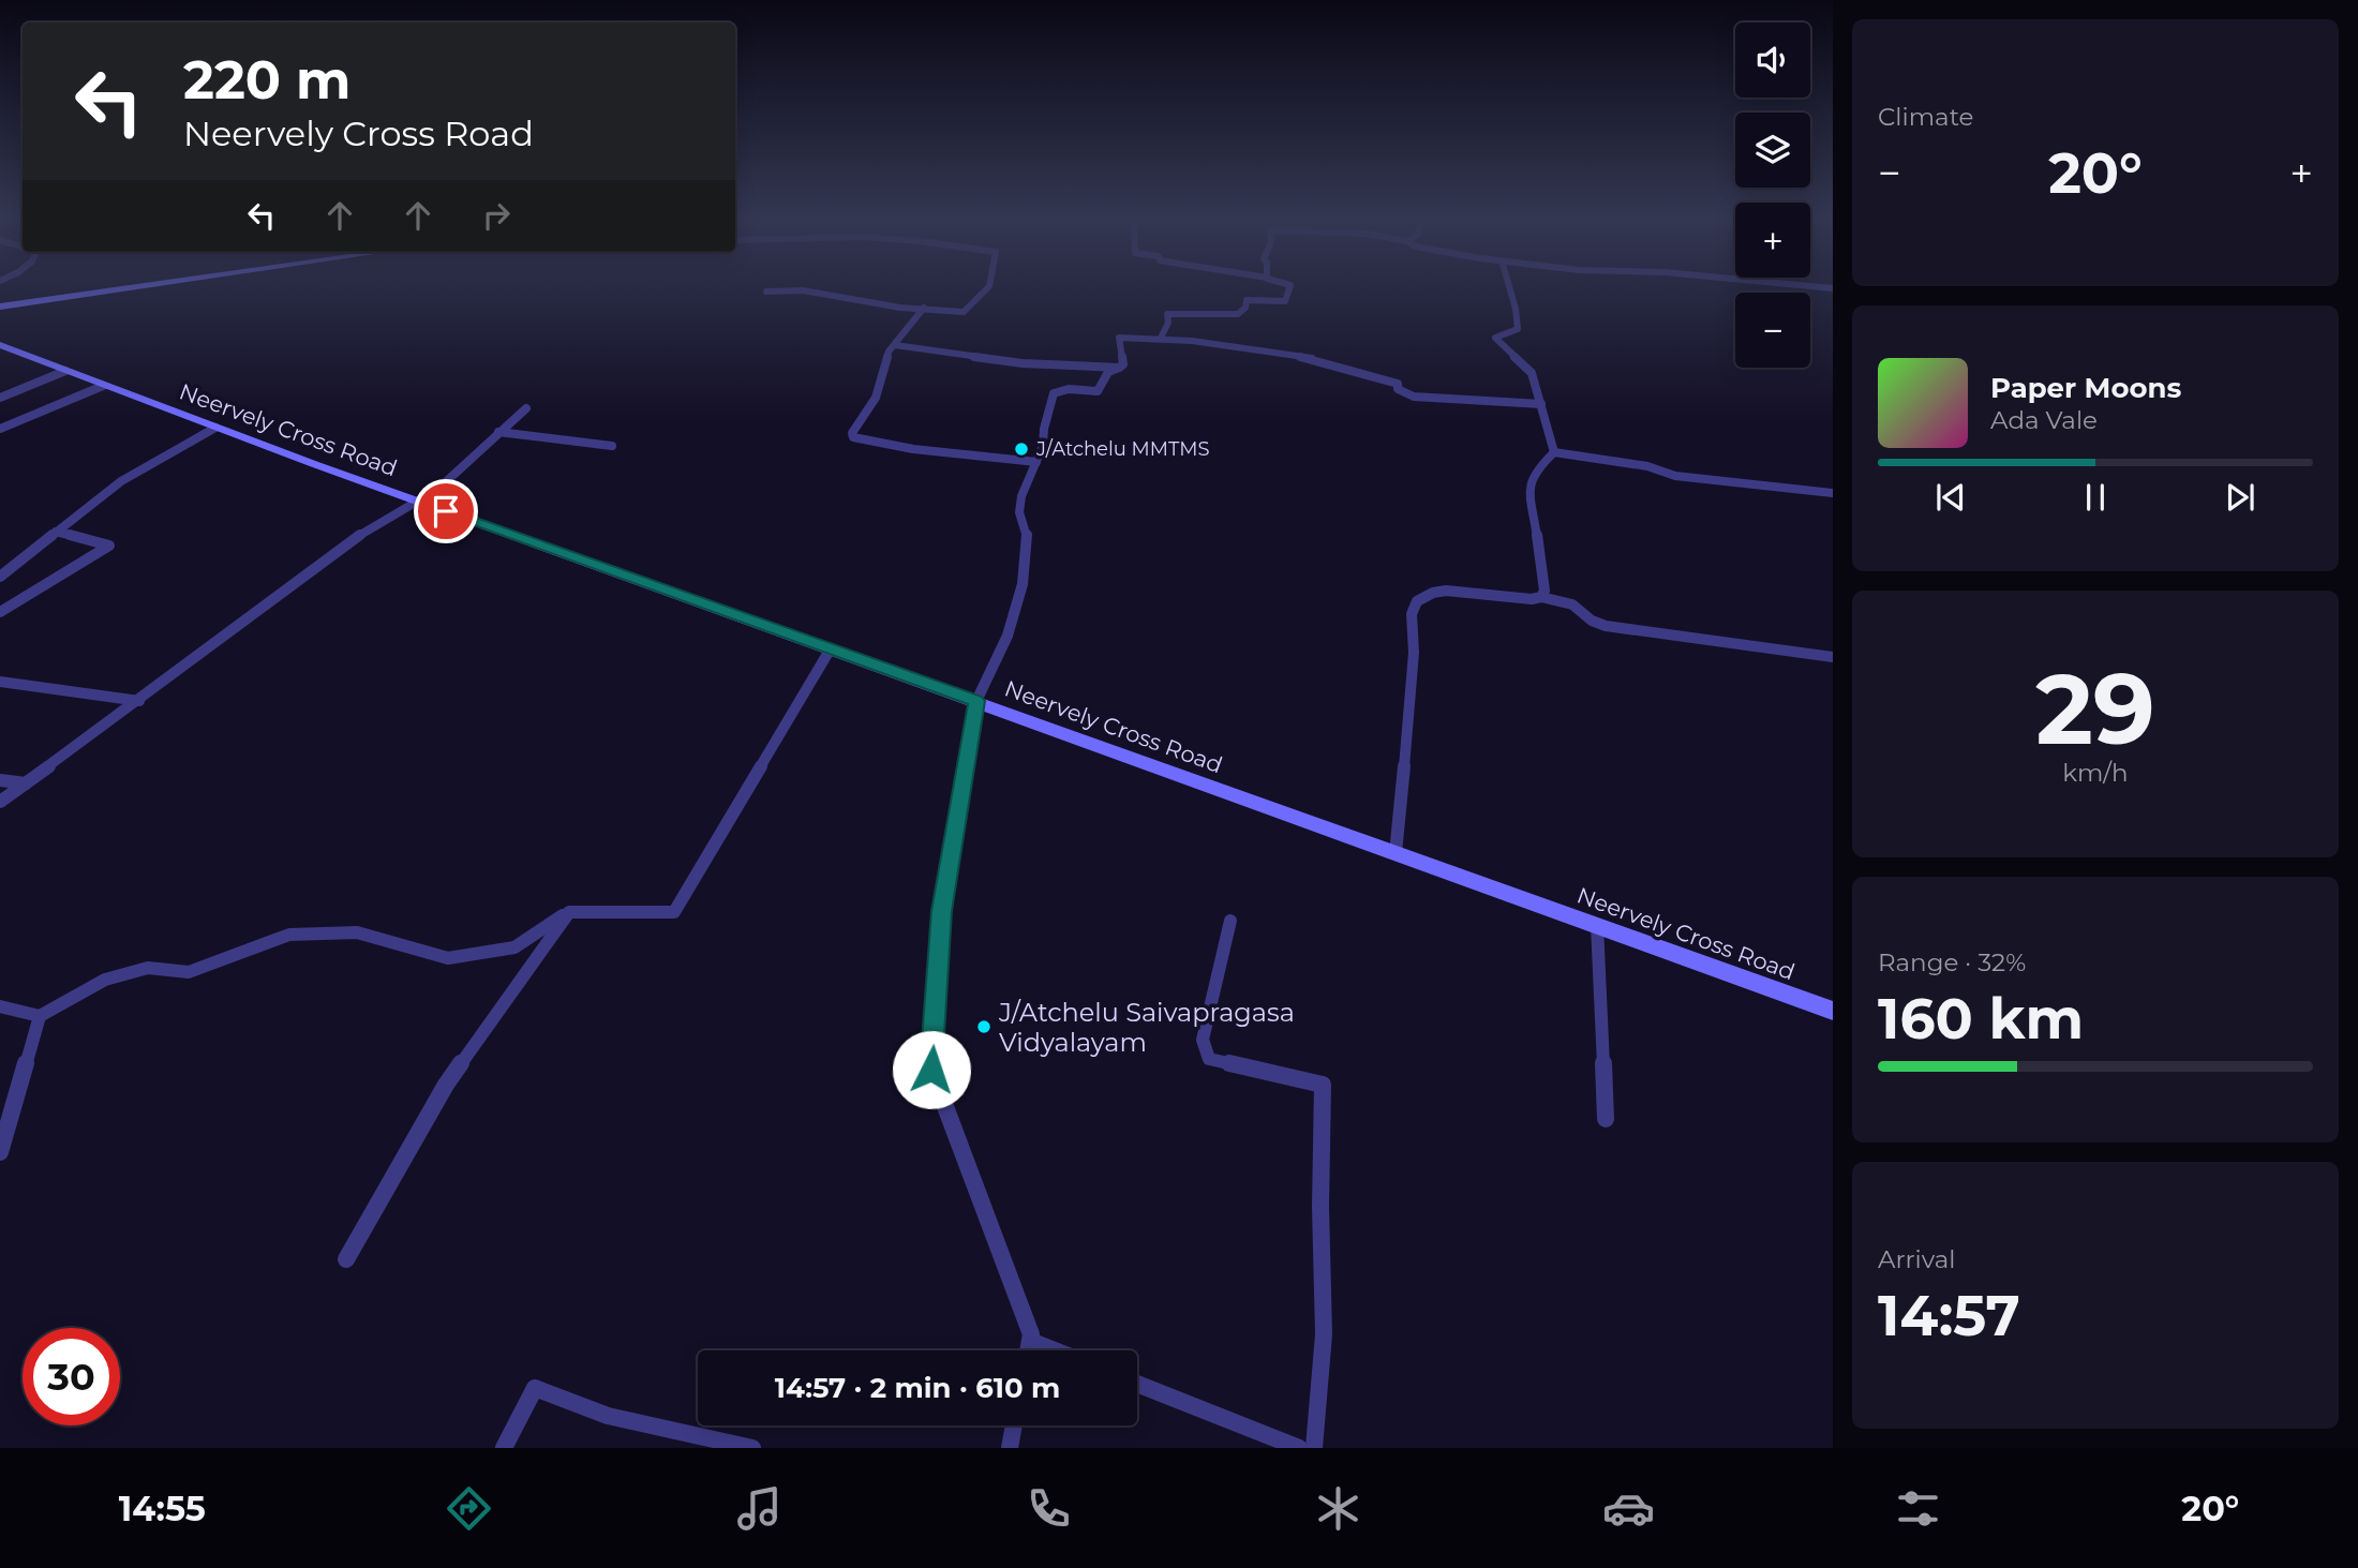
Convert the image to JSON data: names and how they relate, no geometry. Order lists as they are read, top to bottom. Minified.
{"streets":{"street":["Neervely Cross Road"]},"places":["J/Atchelu MMTMS","J/Atchelu Saivapragasa Vidyalayam"],"page":{"tile":["Climate",["29","km/h"],["Range · 32%","160 km"],["Arrival","14:57"]],"map_buttons":["+","−"],"turn":["220 m","Neervely Cross Road"],"heat":["−","20°","+"],"song":["Paper Moons","Ada Vale"],"limit":"30","trip":"14:57 · 2 min · 610 m","tabs":["14:55","20°"]}}
